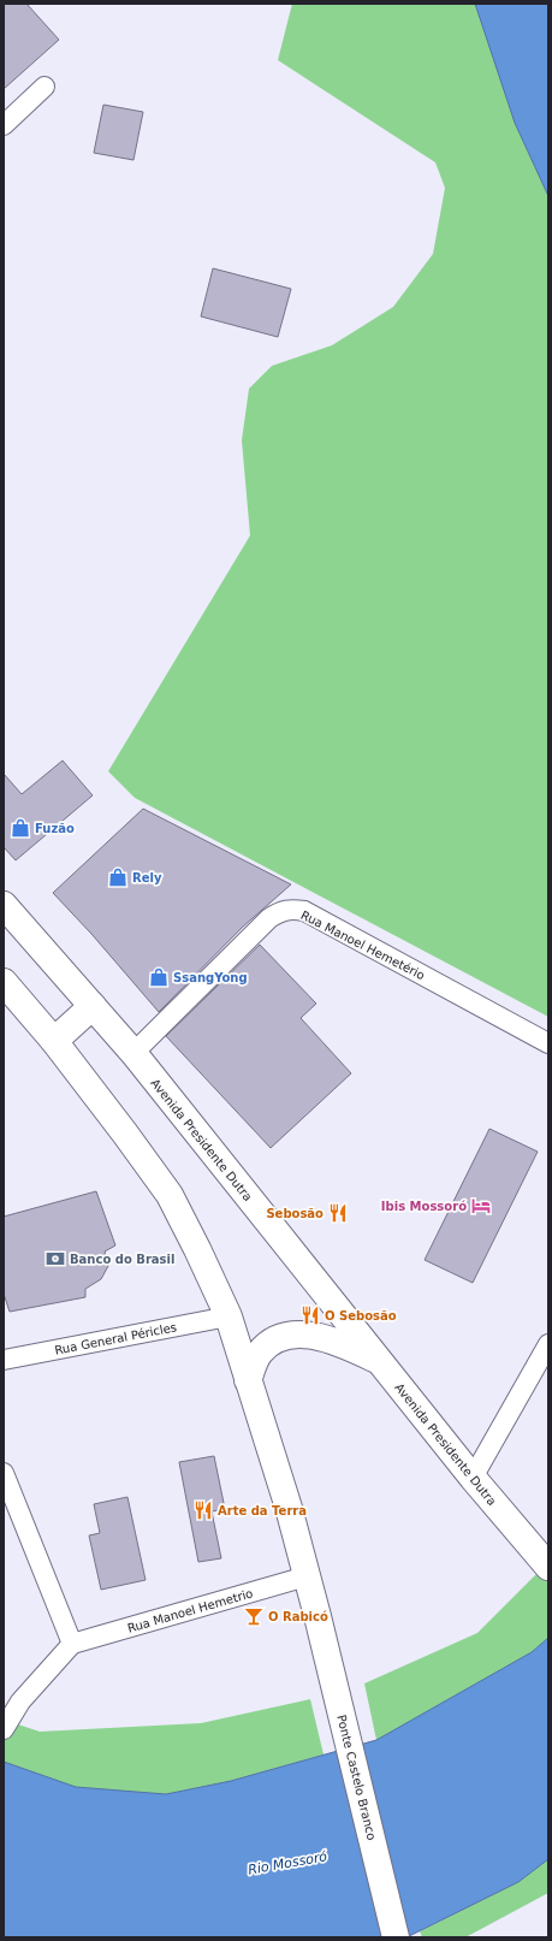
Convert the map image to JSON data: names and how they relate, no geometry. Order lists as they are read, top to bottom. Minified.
{"streets":{"main road":["Avenida Presidente Dutra","Ponte Castelo Branco"],"street":["Rua Manoel Hemetério","Rua General Péricles","Rua Manoel Hemetrio"]},"crossings":[["Rua Manoel Hemetério","Avenida Presidente Dutra"],["Rua Manoel Hemetrio","Ponte Castelo Branco"]],"water":["Rio Mossoró"],"places":{"shop":["Fuzão","Rely","SsangYong"],"hotel":["Ibis Mossoró"],"restaurant":["Sebosão","O Sebosão","Arte da Terra"],"bank":["Banco do Brasil"],"bar":["O Rabicó"]}}
